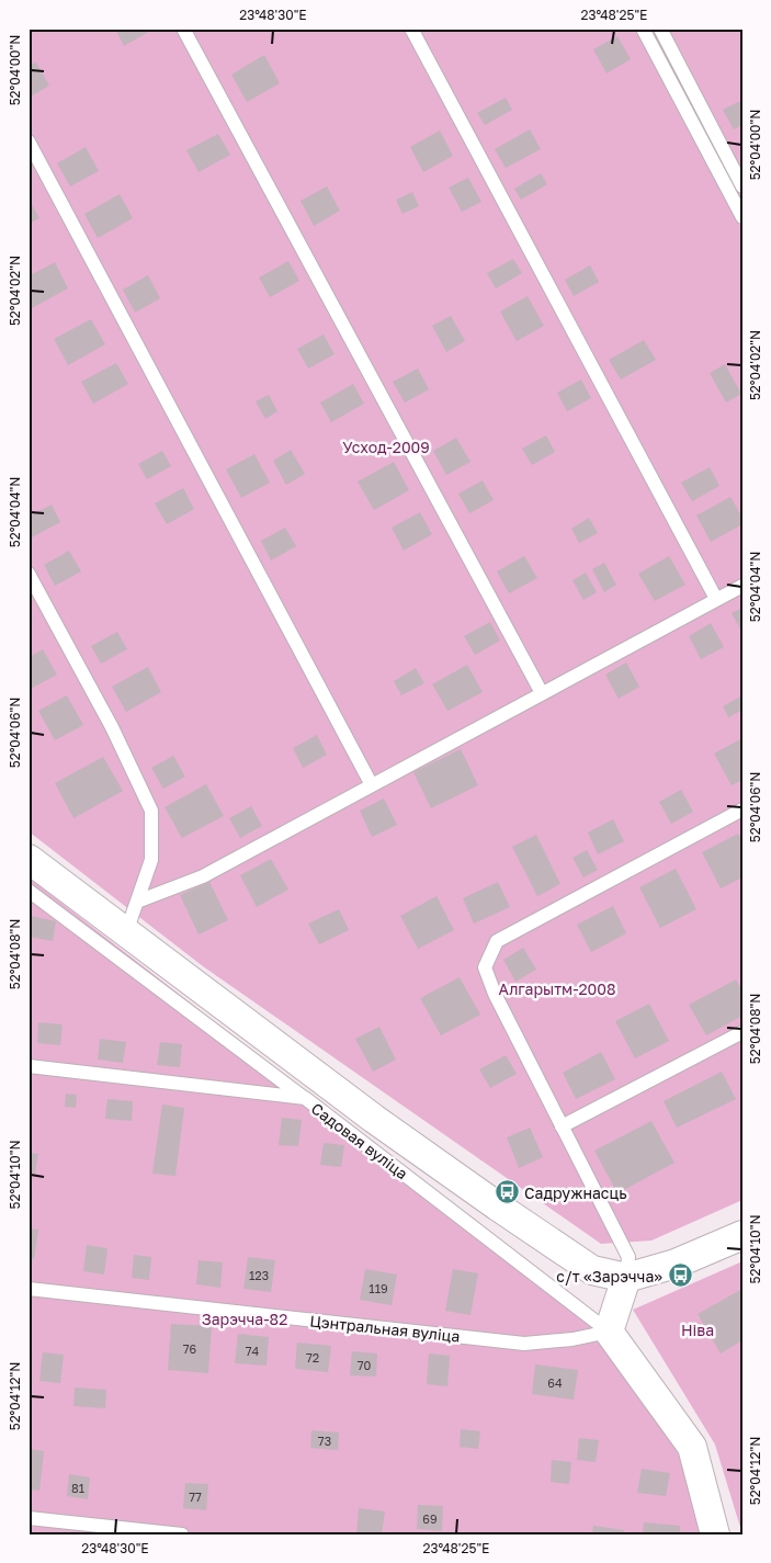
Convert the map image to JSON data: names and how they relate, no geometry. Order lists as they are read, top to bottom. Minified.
{"streets":{"lane":["Садовая вуліца","Цэнтральная вуліца"]},"crossings":[["Садовая вуліца","Цэнтральная вуліца"]],"parks":["Усход-2009","Алгарытм-2008","Зарэчча-82","Ніва"],"places":{"bus stop":["Садружнасць","с/т «Зарэчча»"]},"house_numbers":["123","119","76","74","72","70","64","73","81","77","69"],"coordinates":["23°48'30\"E","23°48'25\"E","52°04'00\"N","52°04'02\"N","52°04'04\"N","52°04'06\"N","52°04'08\"N","52°04'10\"N","52°04'12\"N"]}
